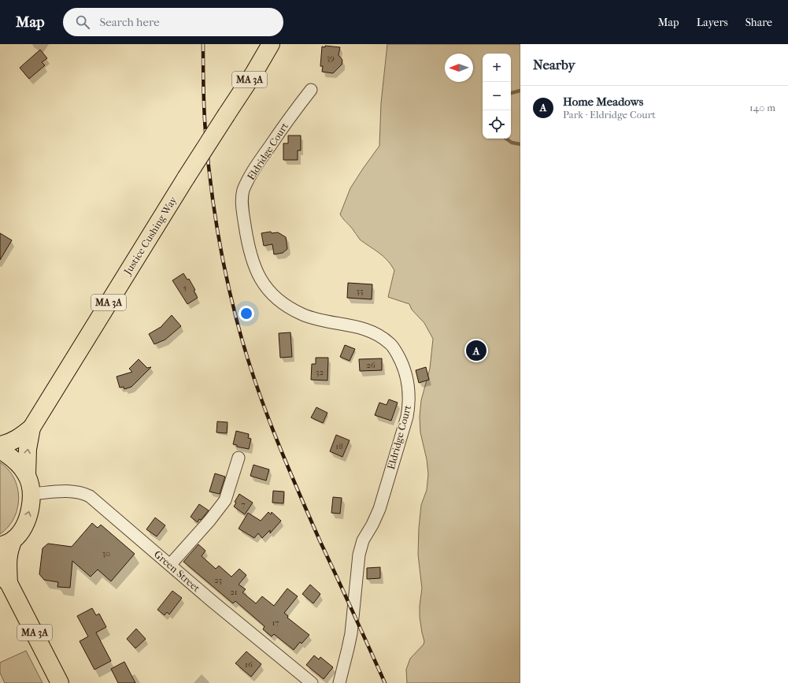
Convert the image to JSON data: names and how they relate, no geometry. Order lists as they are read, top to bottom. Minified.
{"streets":{"main road":["MA 3A","Justice Cushing Way"],"street":["Eldridge Court","Green Street"]},"crossings":[["MA 3A","Justice Cushing Way"],["MA 3A","Green Street"]],"house_numbers":["39","5","33","26","32","18","7","30","23","21","17","16"],"north":"left","page":{"header":"Map","search":"Search here","nav":["Map","Layers","Share"],"heading":"Nearby","map_buttons":["+","−"],"list":[{"mark":"A","name":"Home Meadows","note":"Park · Eldridge Court","value":"140 m"}],"pins":"A"}}
